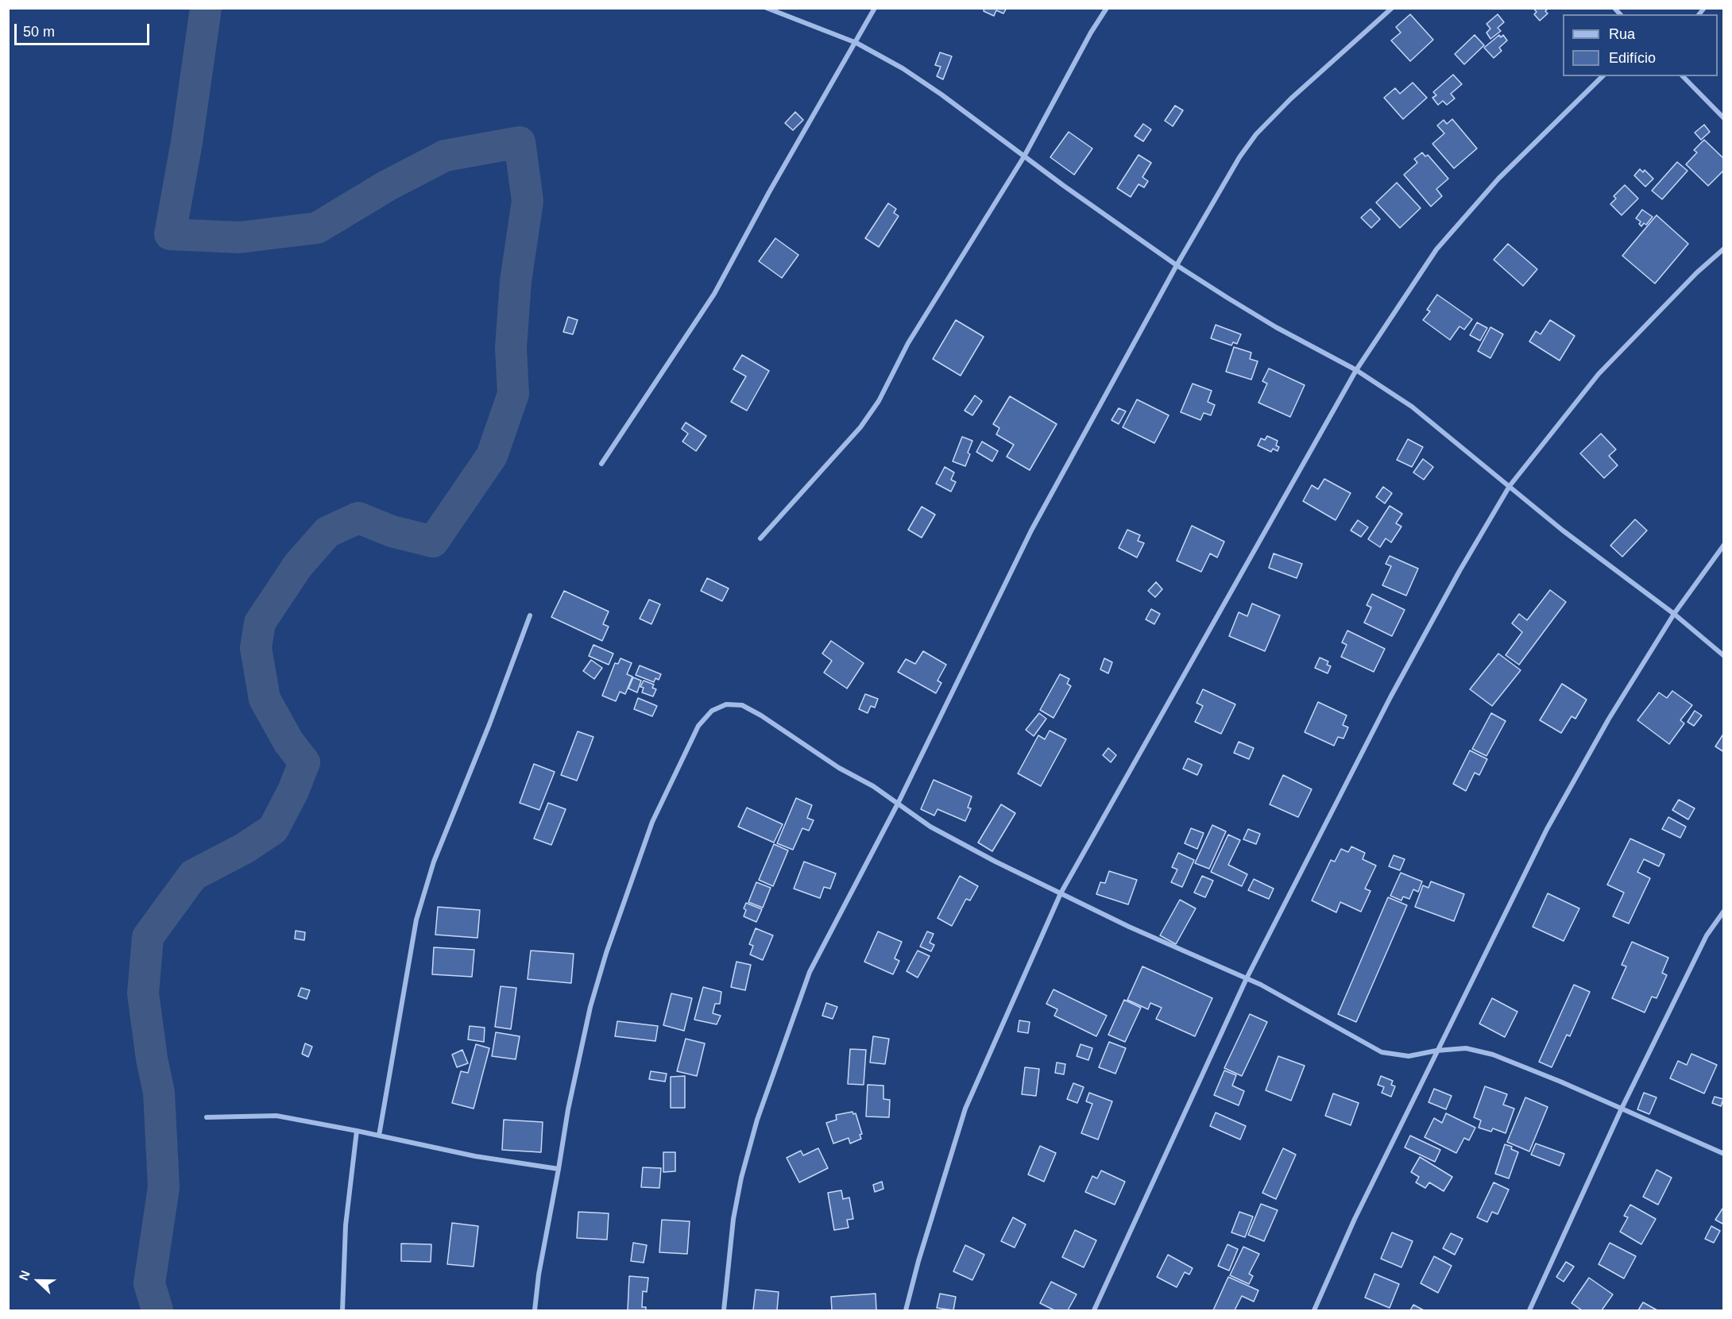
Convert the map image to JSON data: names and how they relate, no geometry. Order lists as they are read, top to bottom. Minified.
{"legend":["Rua","Edifício"],"scale_bar":"50 m","north":"left"}
